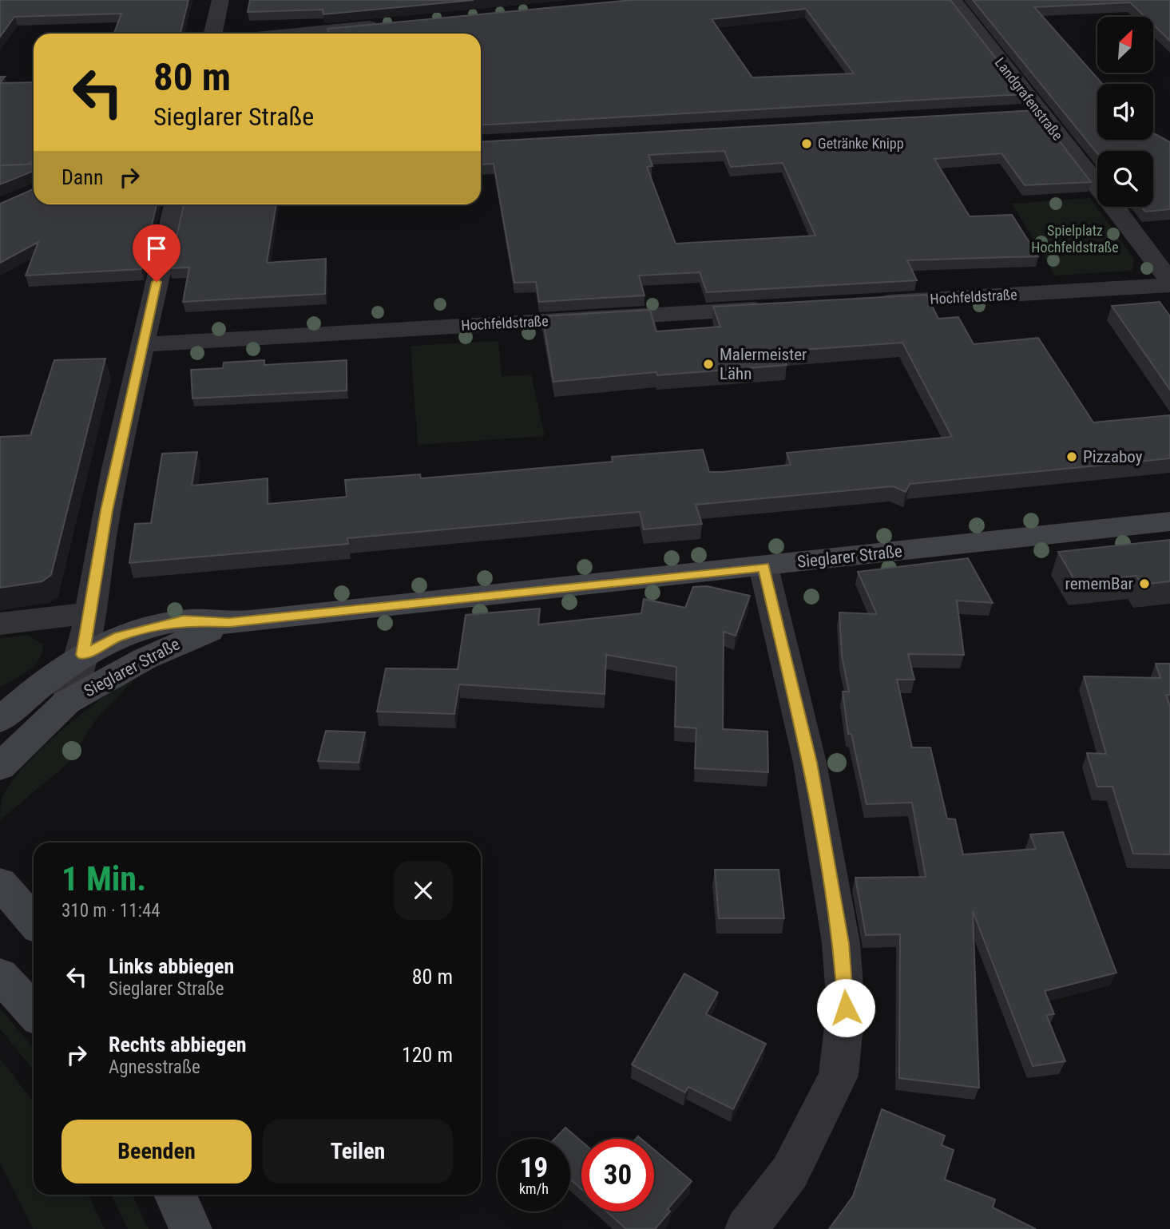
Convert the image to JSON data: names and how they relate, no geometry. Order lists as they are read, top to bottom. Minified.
{"streets":{"street":["Landgrafenstraße","Hochfeldstraße","Sieglarer Straße"]},"crossings":[["Landgrafenstraße","Hochfeldstraße"]],"parks":["Spielplatz Hochfeldstraße"],"places":["Getränke Knipp","Malermeister Lähn","Pizzaboy","rememBar"],"north":"top right","page":{"turn":["80 m","Sieglarer Straße"],"then":"Dann","heading":["1 Min.","310 m · 11:44"],"list":[{"name":"Links abbiegen","note":"Sieglarer Straße","value":"80 m"},{"name":"Rechts abbiegen","note":"Agnesstraße","value":"120 m"}],"buttons":["Beenden","Teilen"],"speed":"19 km/h","limit":"30"}}
